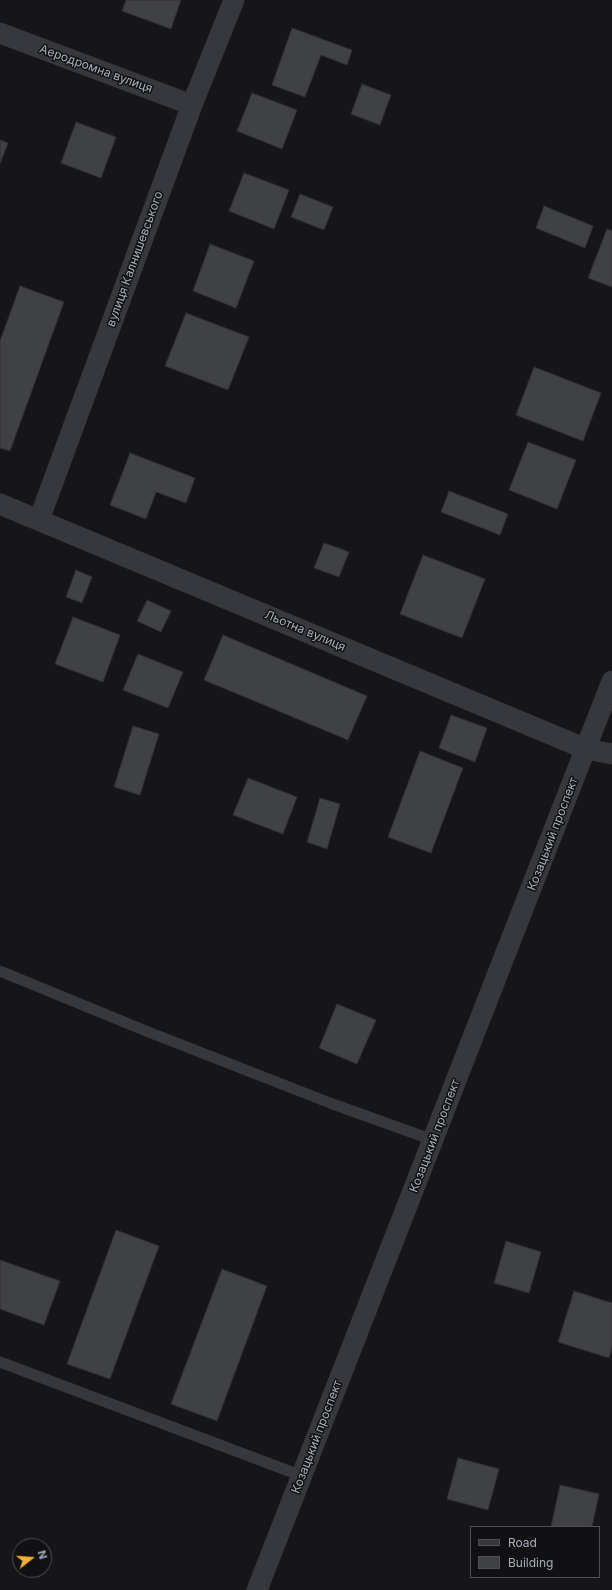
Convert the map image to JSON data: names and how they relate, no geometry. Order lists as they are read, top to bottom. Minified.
{"streets":{"street":["Аеродромна вулиця","вулиця Калнишевського","Льотна вулиця","Козацький проспект"]},"crossings":[["Аеродромна вулиця","вулиця Калнишевського"],["вулиця Калнишевського","Льотна вулиця"],["Льотна вулиця","Козацький проспект"]],"legend":["Road","Building"],"north":"right"}
